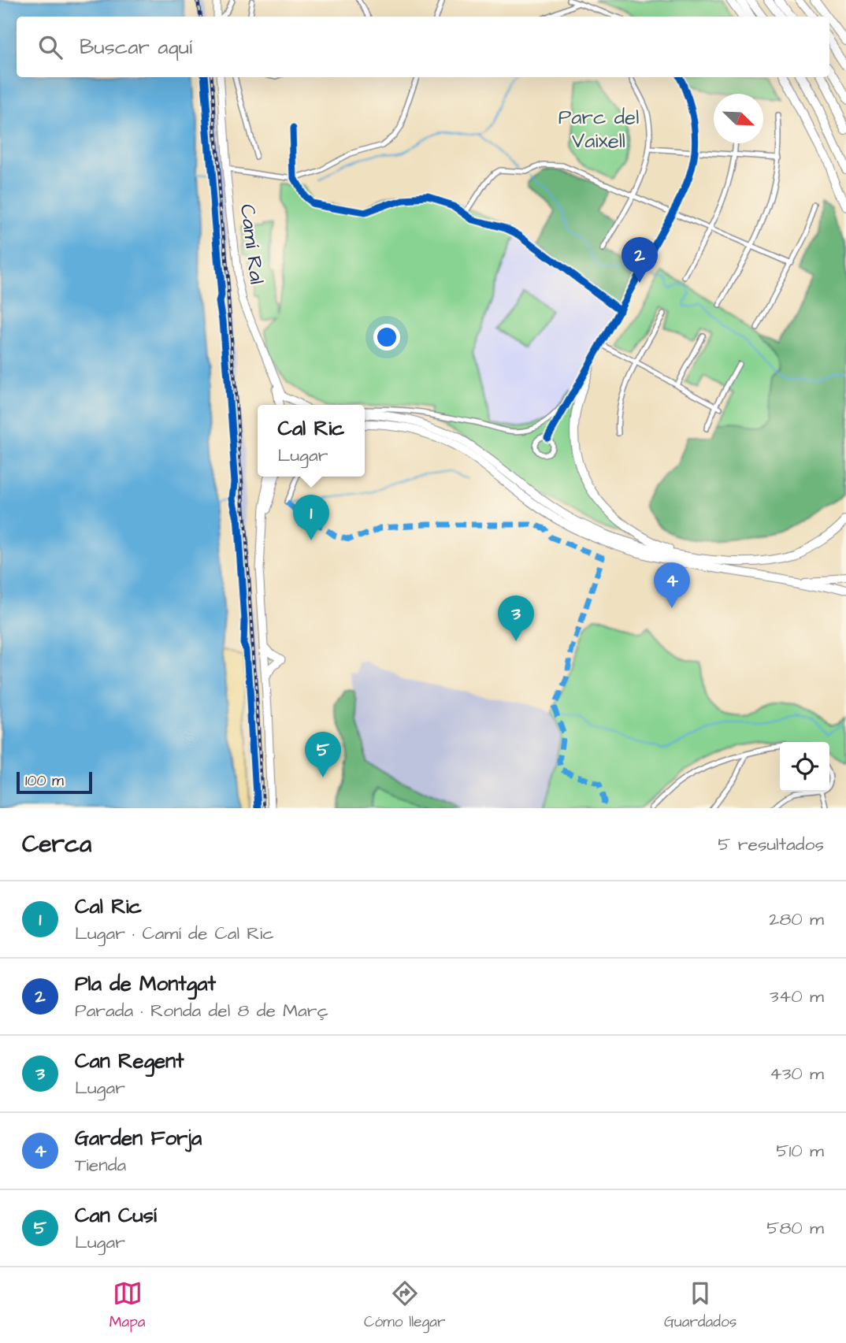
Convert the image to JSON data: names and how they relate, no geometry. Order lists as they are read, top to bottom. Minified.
{"streets":{"main road":["Camí Ral"]},"parks":["Parc del Vaixell"],"scale_bar":"100 m","north":"bottom right","page":{"search":"Buscar aquí","pins":["2","1","4","3","5"],"popup":["Cal Ric","Lugar"],"scale":"100 m","heading":["Cerca","5 resultados"],"list":[{"mark":"1","name":"Cal Ric","note":"Lugar · Camí de Cal Ric","value":"280 m"},{"mark":"2","name":"Pla de Montgat","note":"Parada · Ronda del 8 de Març","value":"340 m"},{"mark":"3","name":"Can Regent","note":"Lugar","value":"430 m"},{"mark":"4","name":"Garden Forja","note":"Tienda","value":"510 m"},{"mark":"5","name":"Can Cusí","note":"Lugar","value":"580 m"}],"nav":["Mapa","Cómo llegar","Guardados"]}}
